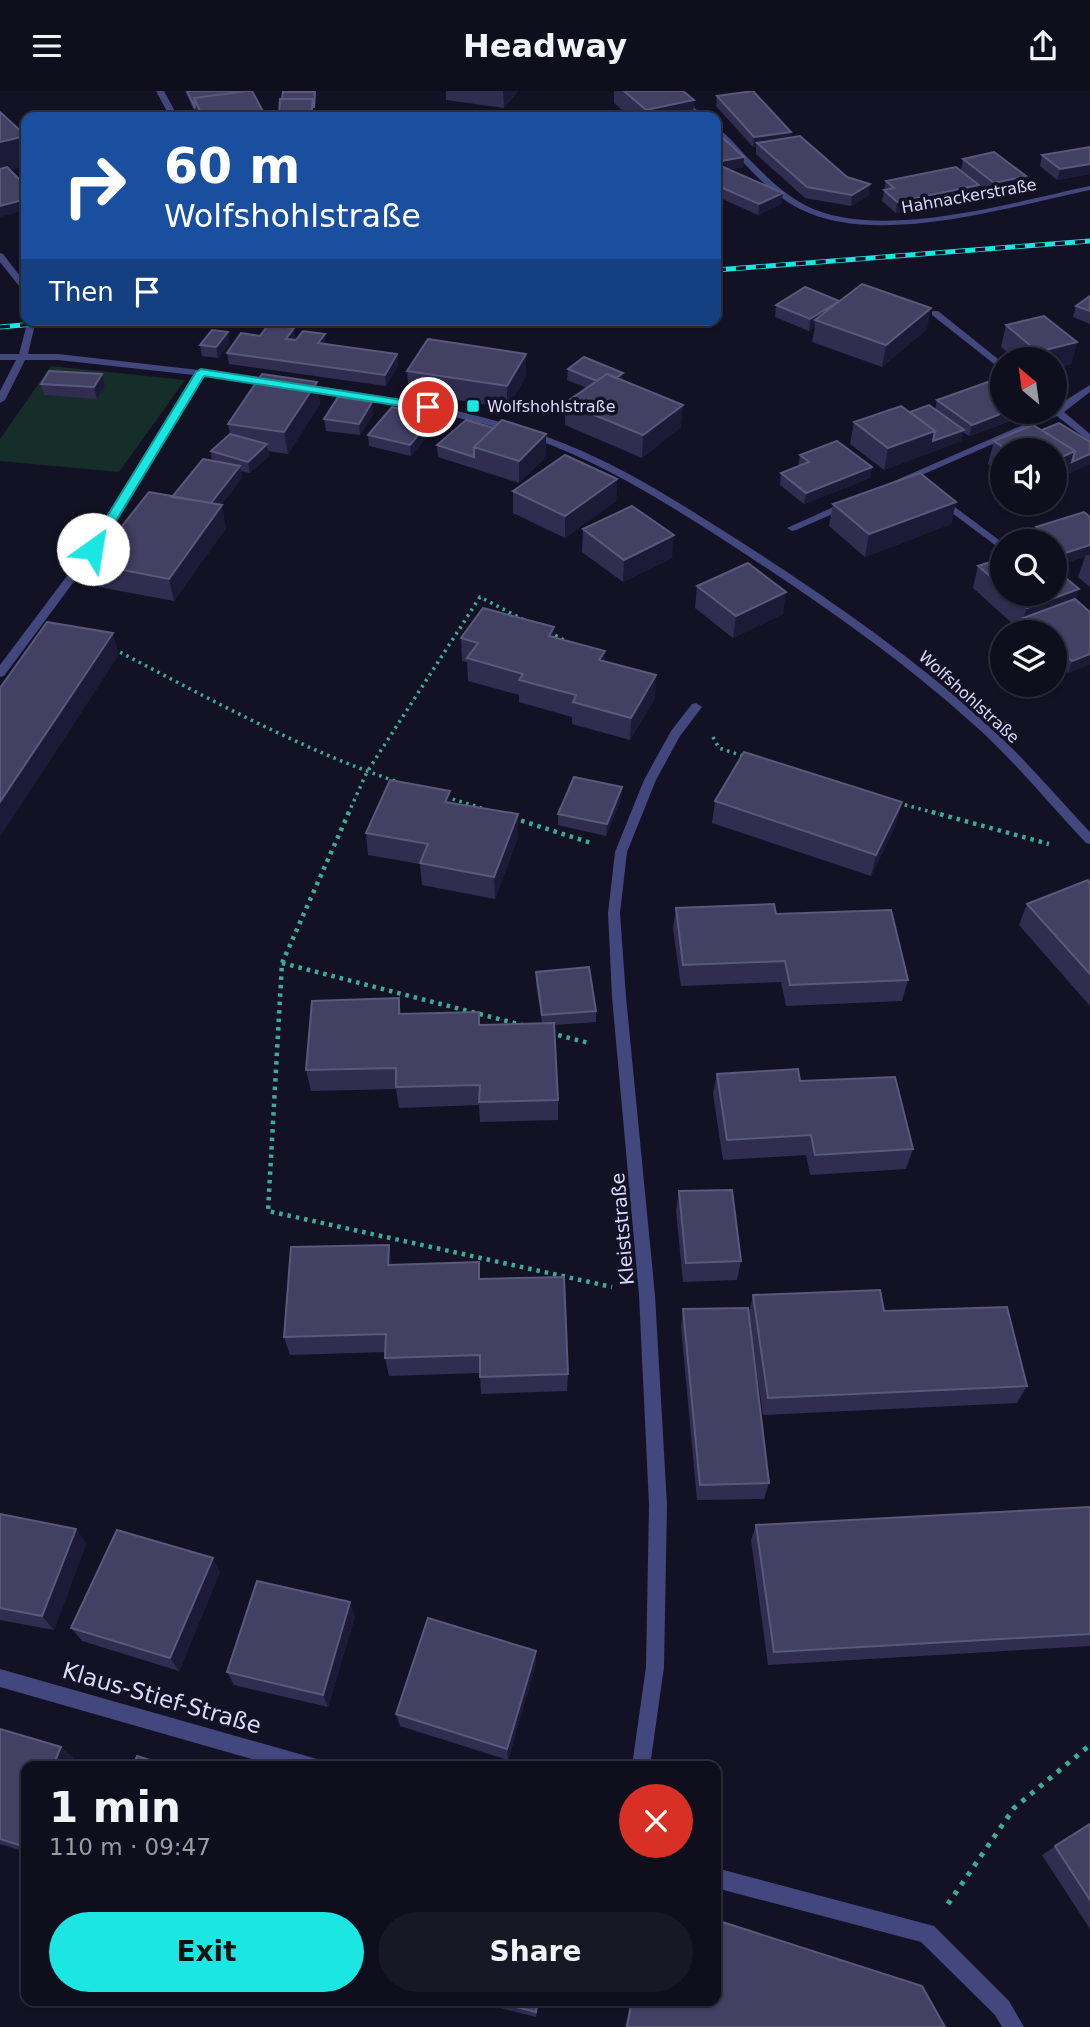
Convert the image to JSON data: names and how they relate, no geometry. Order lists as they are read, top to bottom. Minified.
{"streets":{"street":["Hahnackerstraße","Wolfshohlstraße","Kleiststraße","Klaus-Stief-Straße"]},"places":{"transit":["Wolfshohlstraße"]},"north":"top left","page":{"header":"Headway","turn":["60 m","Wolfshohlstraße"],"then":"Then","heading":["1 min","110 m · 09:47"],"buttons":["Exit","Share"]}}
